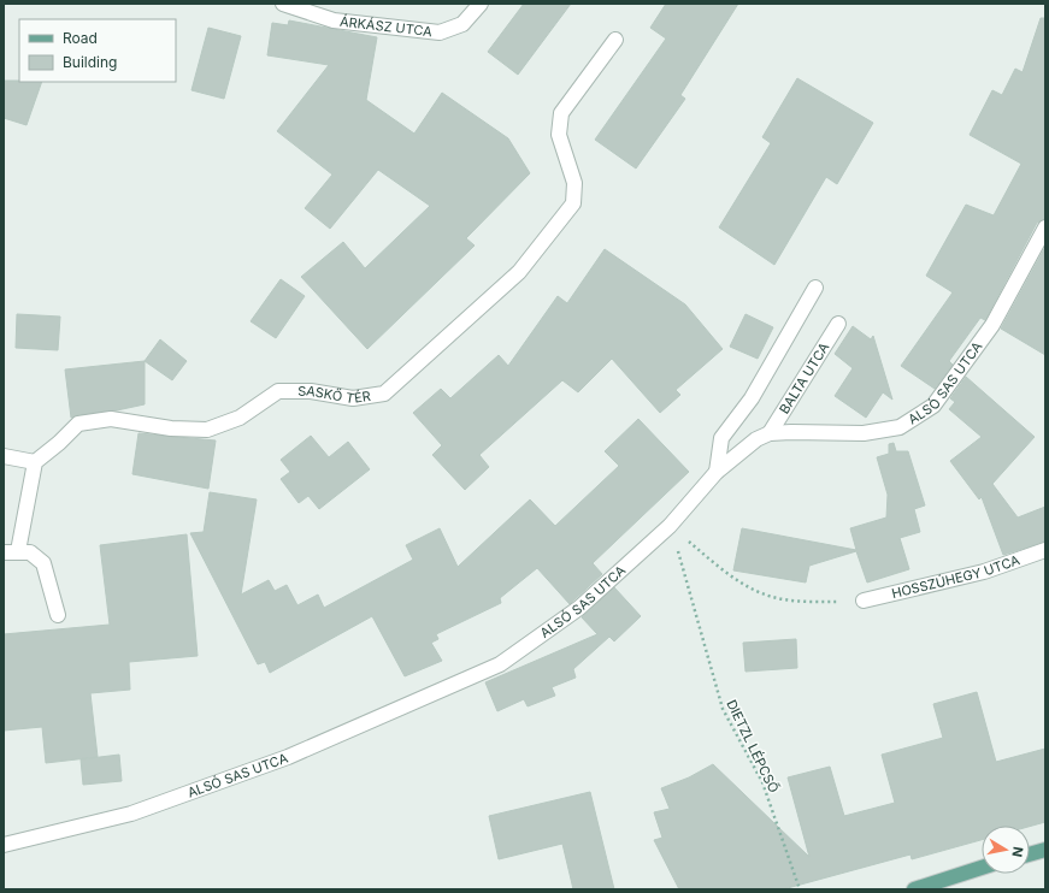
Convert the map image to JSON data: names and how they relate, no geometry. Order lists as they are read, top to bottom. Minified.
{"streets":{"street":["ÁRKÁSZ UTCA","BALTA UTCA","ALSÓ SAS UTCA","SASKŐ TÉR","HOSSZÚHEGY UTCA"],"path":["DIETZL LÉPCSŐ"]},"crossings":[["BALTA UTCA","ALSÓ SAS UTCA"],["ALSÓ SAS UTCA","DIETZL LÉPCSŐ"]],"legend":["Road","Building"],"north":"right"}
